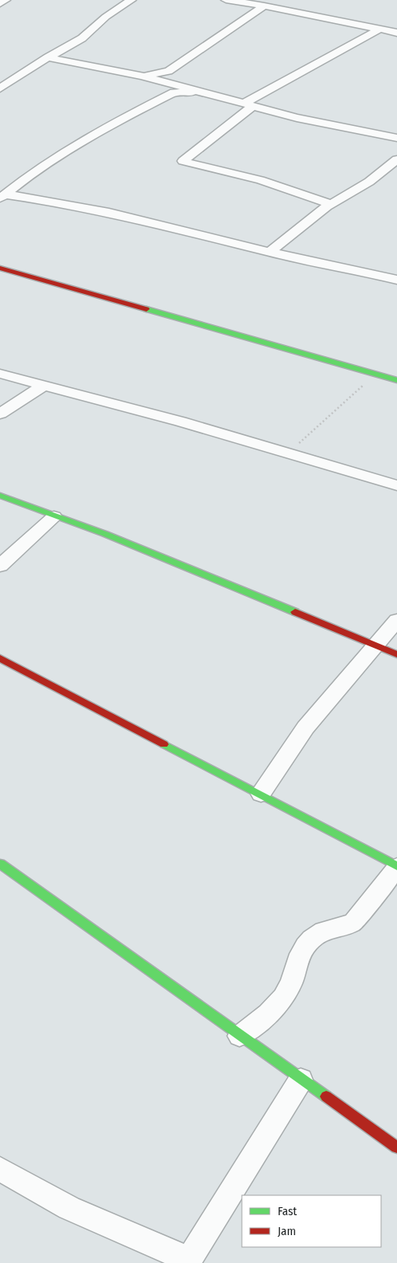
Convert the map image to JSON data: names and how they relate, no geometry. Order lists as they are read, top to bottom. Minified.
{"legend":["Fast","Jam"]}
